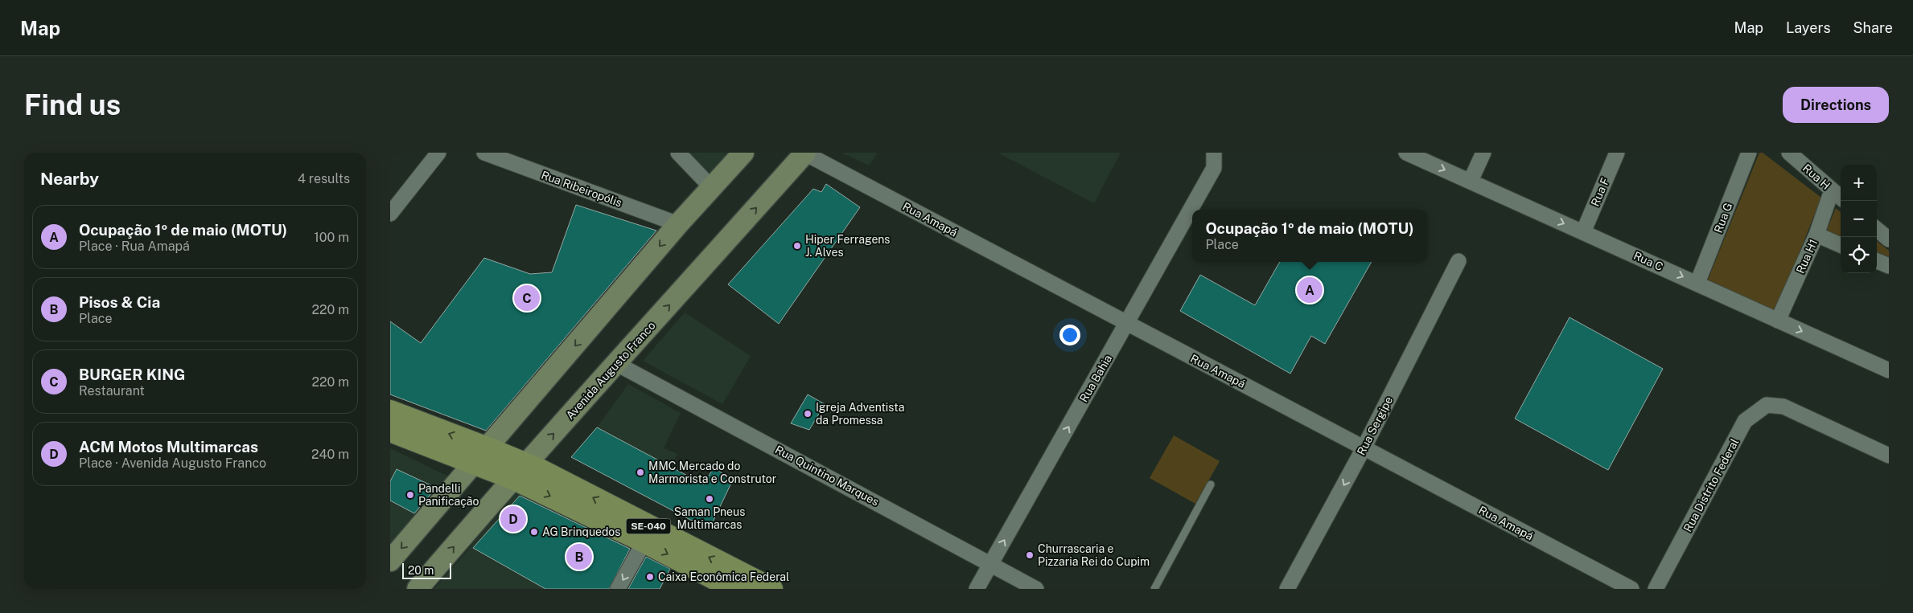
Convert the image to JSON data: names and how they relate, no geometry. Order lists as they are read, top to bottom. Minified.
{"streets":{"main road":["Avenida Augusto Franco","SE-040"],"street":["Rua H","Rua Ribeiropólis","Rua F","Rua G","Rua Amapá","Rua H1","Rua C","Rua Bahia","Rua Sergipe","Rua Quintino Marques","Rua Distrito Federal"]},"crossings":[["Rua H","Rua H1"],["Rua F","Rua C"],["Rua G","Rua C"],["Rua Amapá","Avenida Augusto Franco"],["Rua Amapá","Rua Bahia"],["Rua Amapá","Rua Sergipe"],["Rua H1","Rua C"],["Avenida Augusto Franco","Rua Quintino Marques"],["Avenida Augusto Franco","SE-040"],["Rua Bahia","Rua Quintino Marques"]],"one_way":["Rua C","Rua Bahia","Rua Sergipe"],"places":["Hiper Ferragens J. Alves","Igreja Adventista da Promessa","MMC Mercado do Marmorista e Construtor","Pandelli Panificação","Saman Pneus Multimarcas","AG Brinquedos","Churrascaria e Pizzaria Rei do Cupim","Caixa Econômica Federal"],"scale_bar":"20 m","page":{"header":"Map","nav":["Map","Layers","Share"],"buttons":"Directions","title":"Find us","heading":["Nearby","4 results"],"map_buttons":["+","−"],"list":[{"mark":"A","name":"Ocupação 1º de maio (MOTU)","note":"Place · Rua Amapá","value":"100 m"},{"mark":"B","name":"Pisos & Cia","note":"Place","value":"220 m"},{"mark":"C","name":"BURGER KING","note":"Restaurant","value":"220 m"},{"mark":"D","name":"ACM Motos Multimarcas","note":"Place · Avenida Augusto Franco","value":"240 m"}],"popup":["Ocupação 1º de maio (MOTU)","Place"],"pins":["A","C","D","B"],"scale":"20 m"}}
